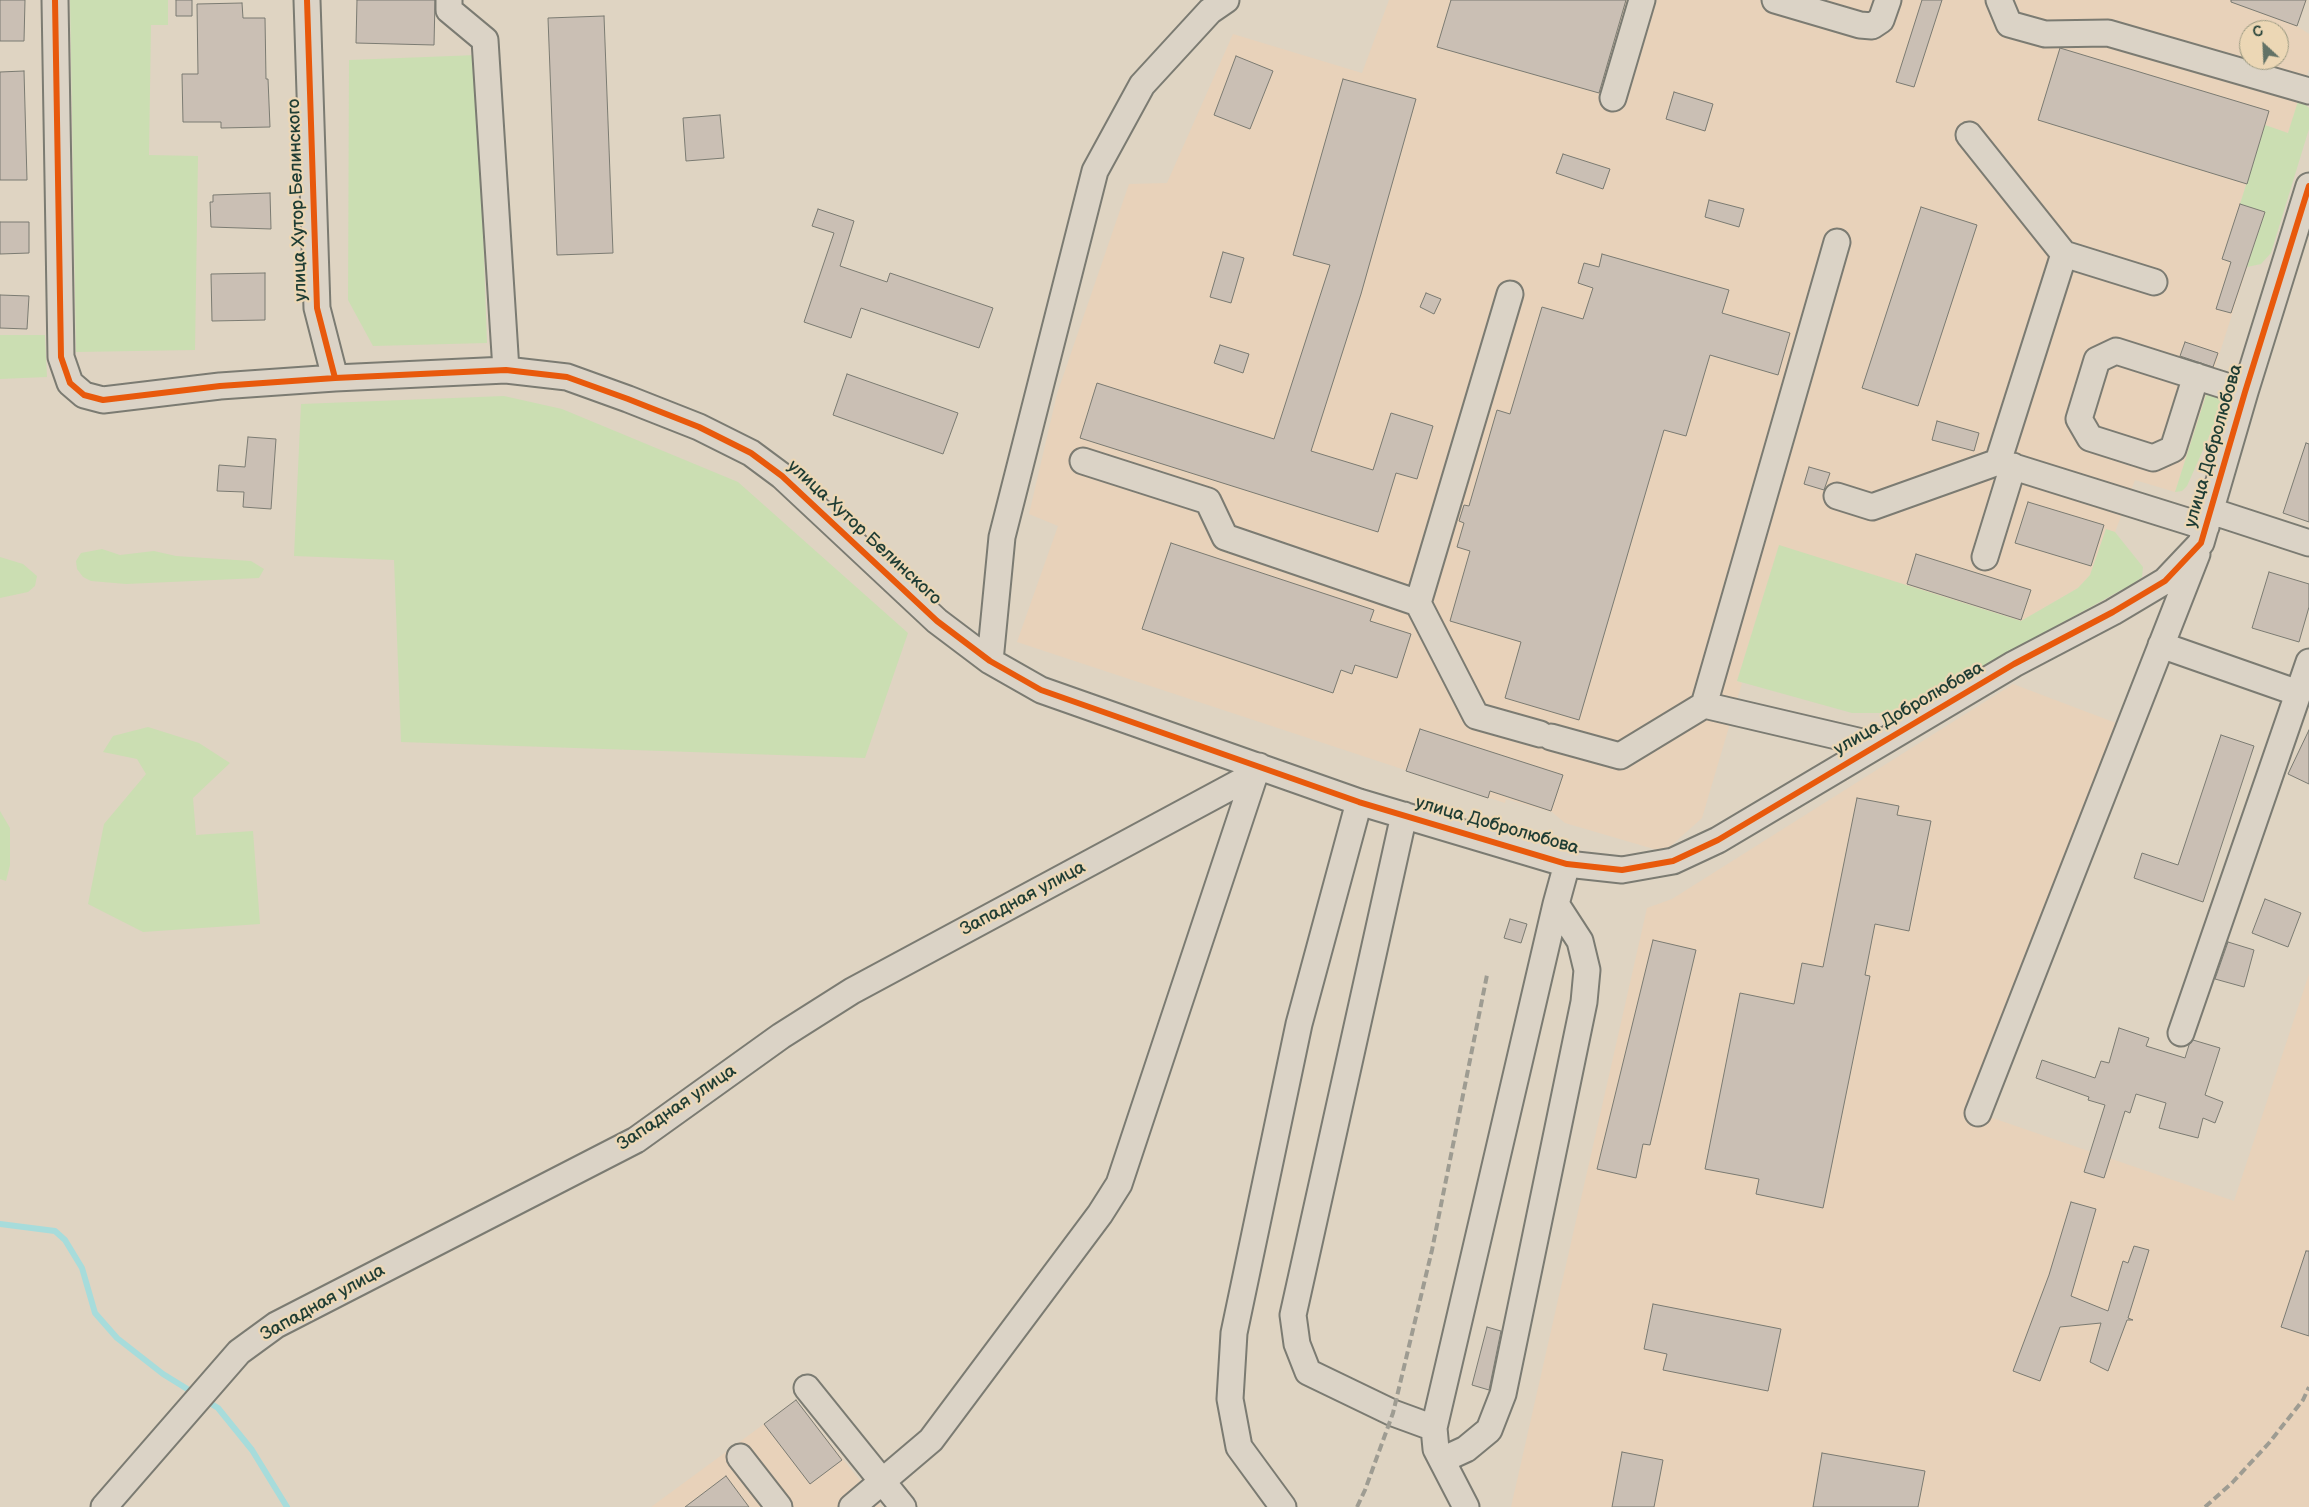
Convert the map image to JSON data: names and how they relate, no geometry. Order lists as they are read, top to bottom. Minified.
{"streets":{"street":["улица Хутор Белинского","улица Добролюбова","Западная улица"]},"crossings":[["улица Хутор Белинского","улица Добролюбова"],["улица Хутор Белинского","Западная улица"],["улица Добролюбова","Западная улица"]],"north":"top left"}
